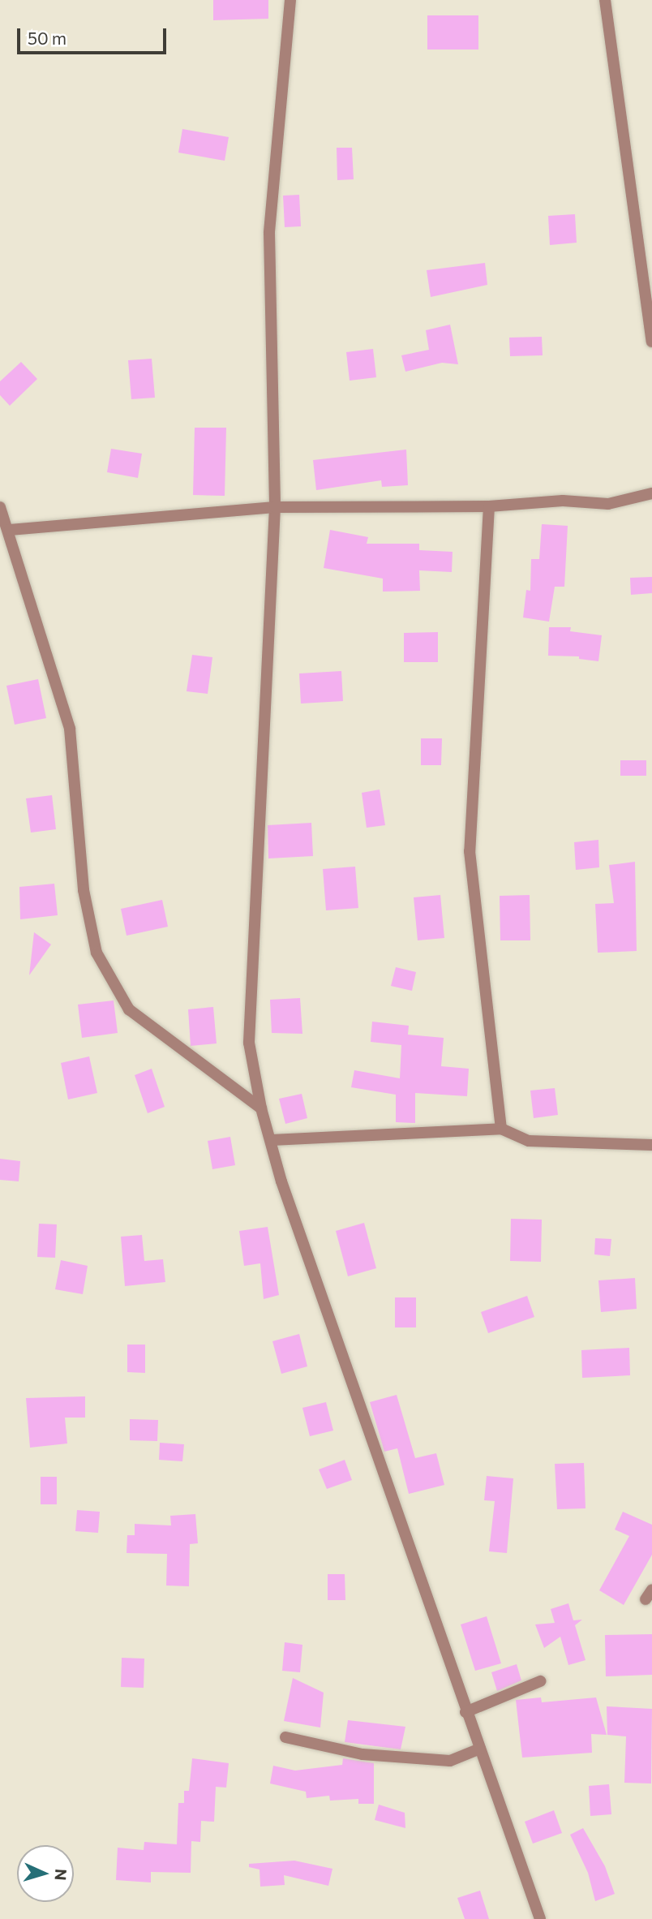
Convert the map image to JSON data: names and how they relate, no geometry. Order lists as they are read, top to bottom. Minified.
{"scale_bar":"50 m","north":"right"}
